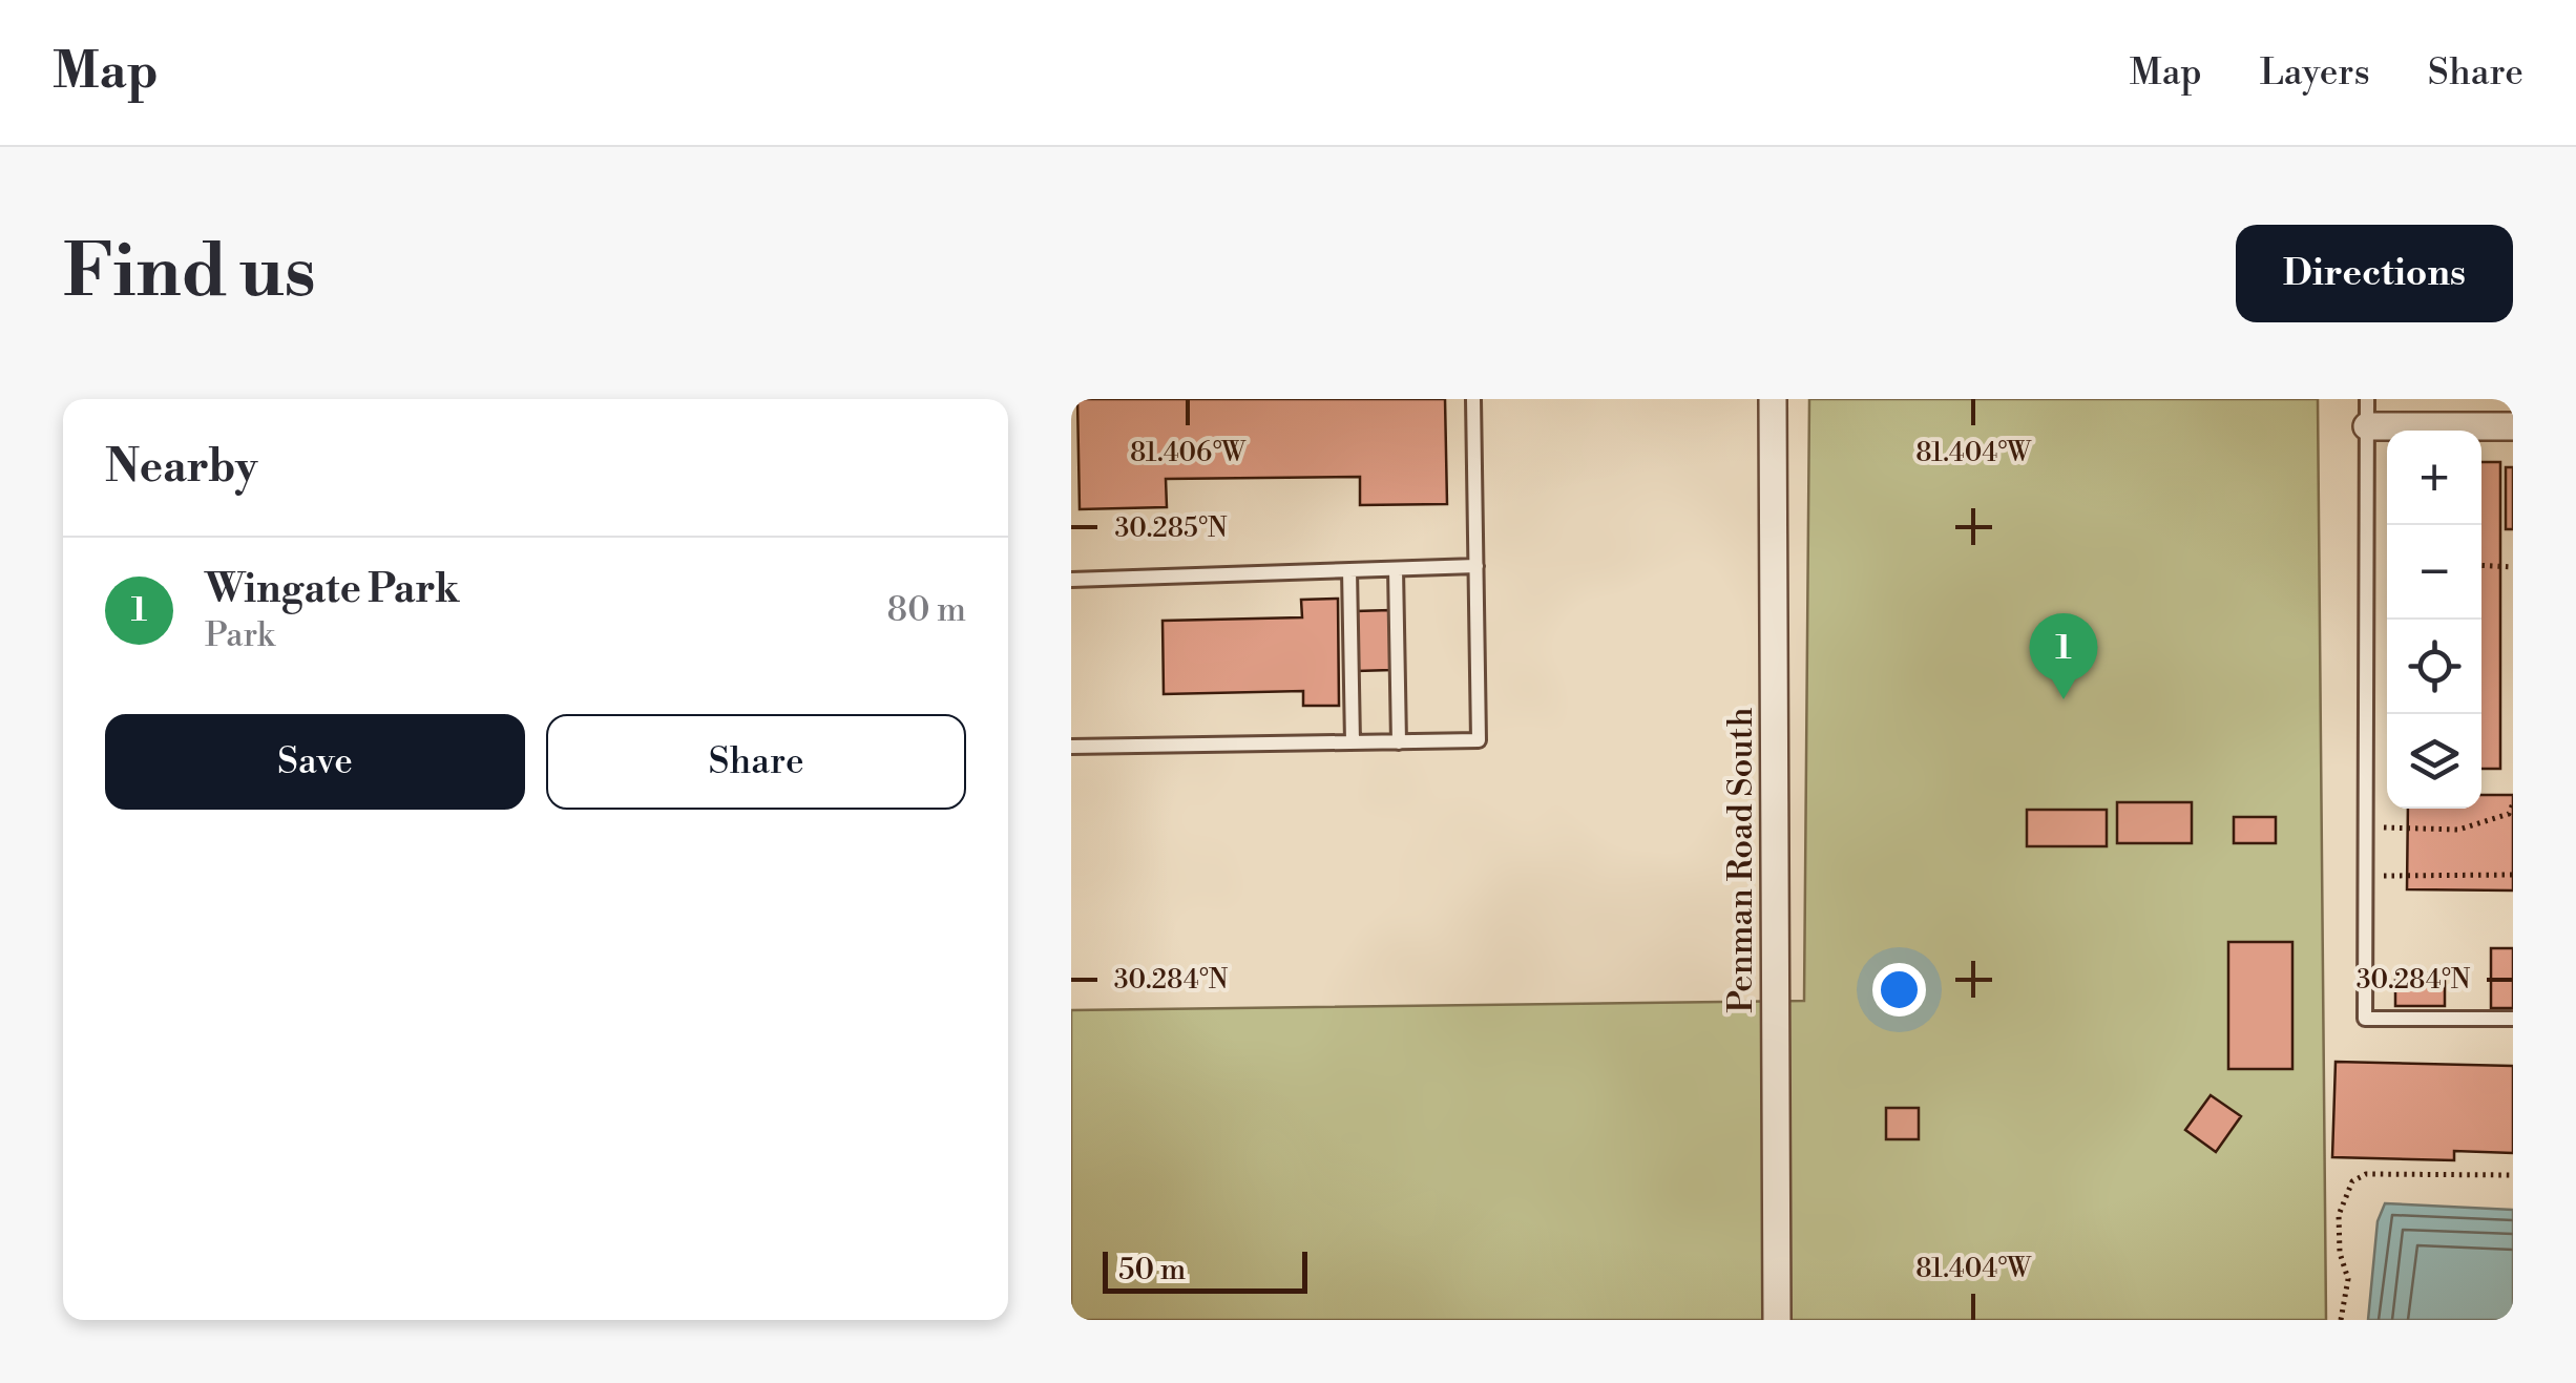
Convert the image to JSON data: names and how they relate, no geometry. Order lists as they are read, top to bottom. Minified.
{"streets":{"street":["Penman Road South"]},"scale_bar":"50 m","page":{"header":"Map","nav":["Map","Layers","Share"],"buttons":["Directions",["Save","Share"]],"title":"Find us","heading":"Nearby","map_buttons":["+","−"],"list":[{"mark":"1","name":"Wingate Park","note":"Park","value":"80 m"}],"pins":"1","scale":"50 m"},"coordinates":["81.406°W","81.404°W","30.285°N","30.284°N"]}
